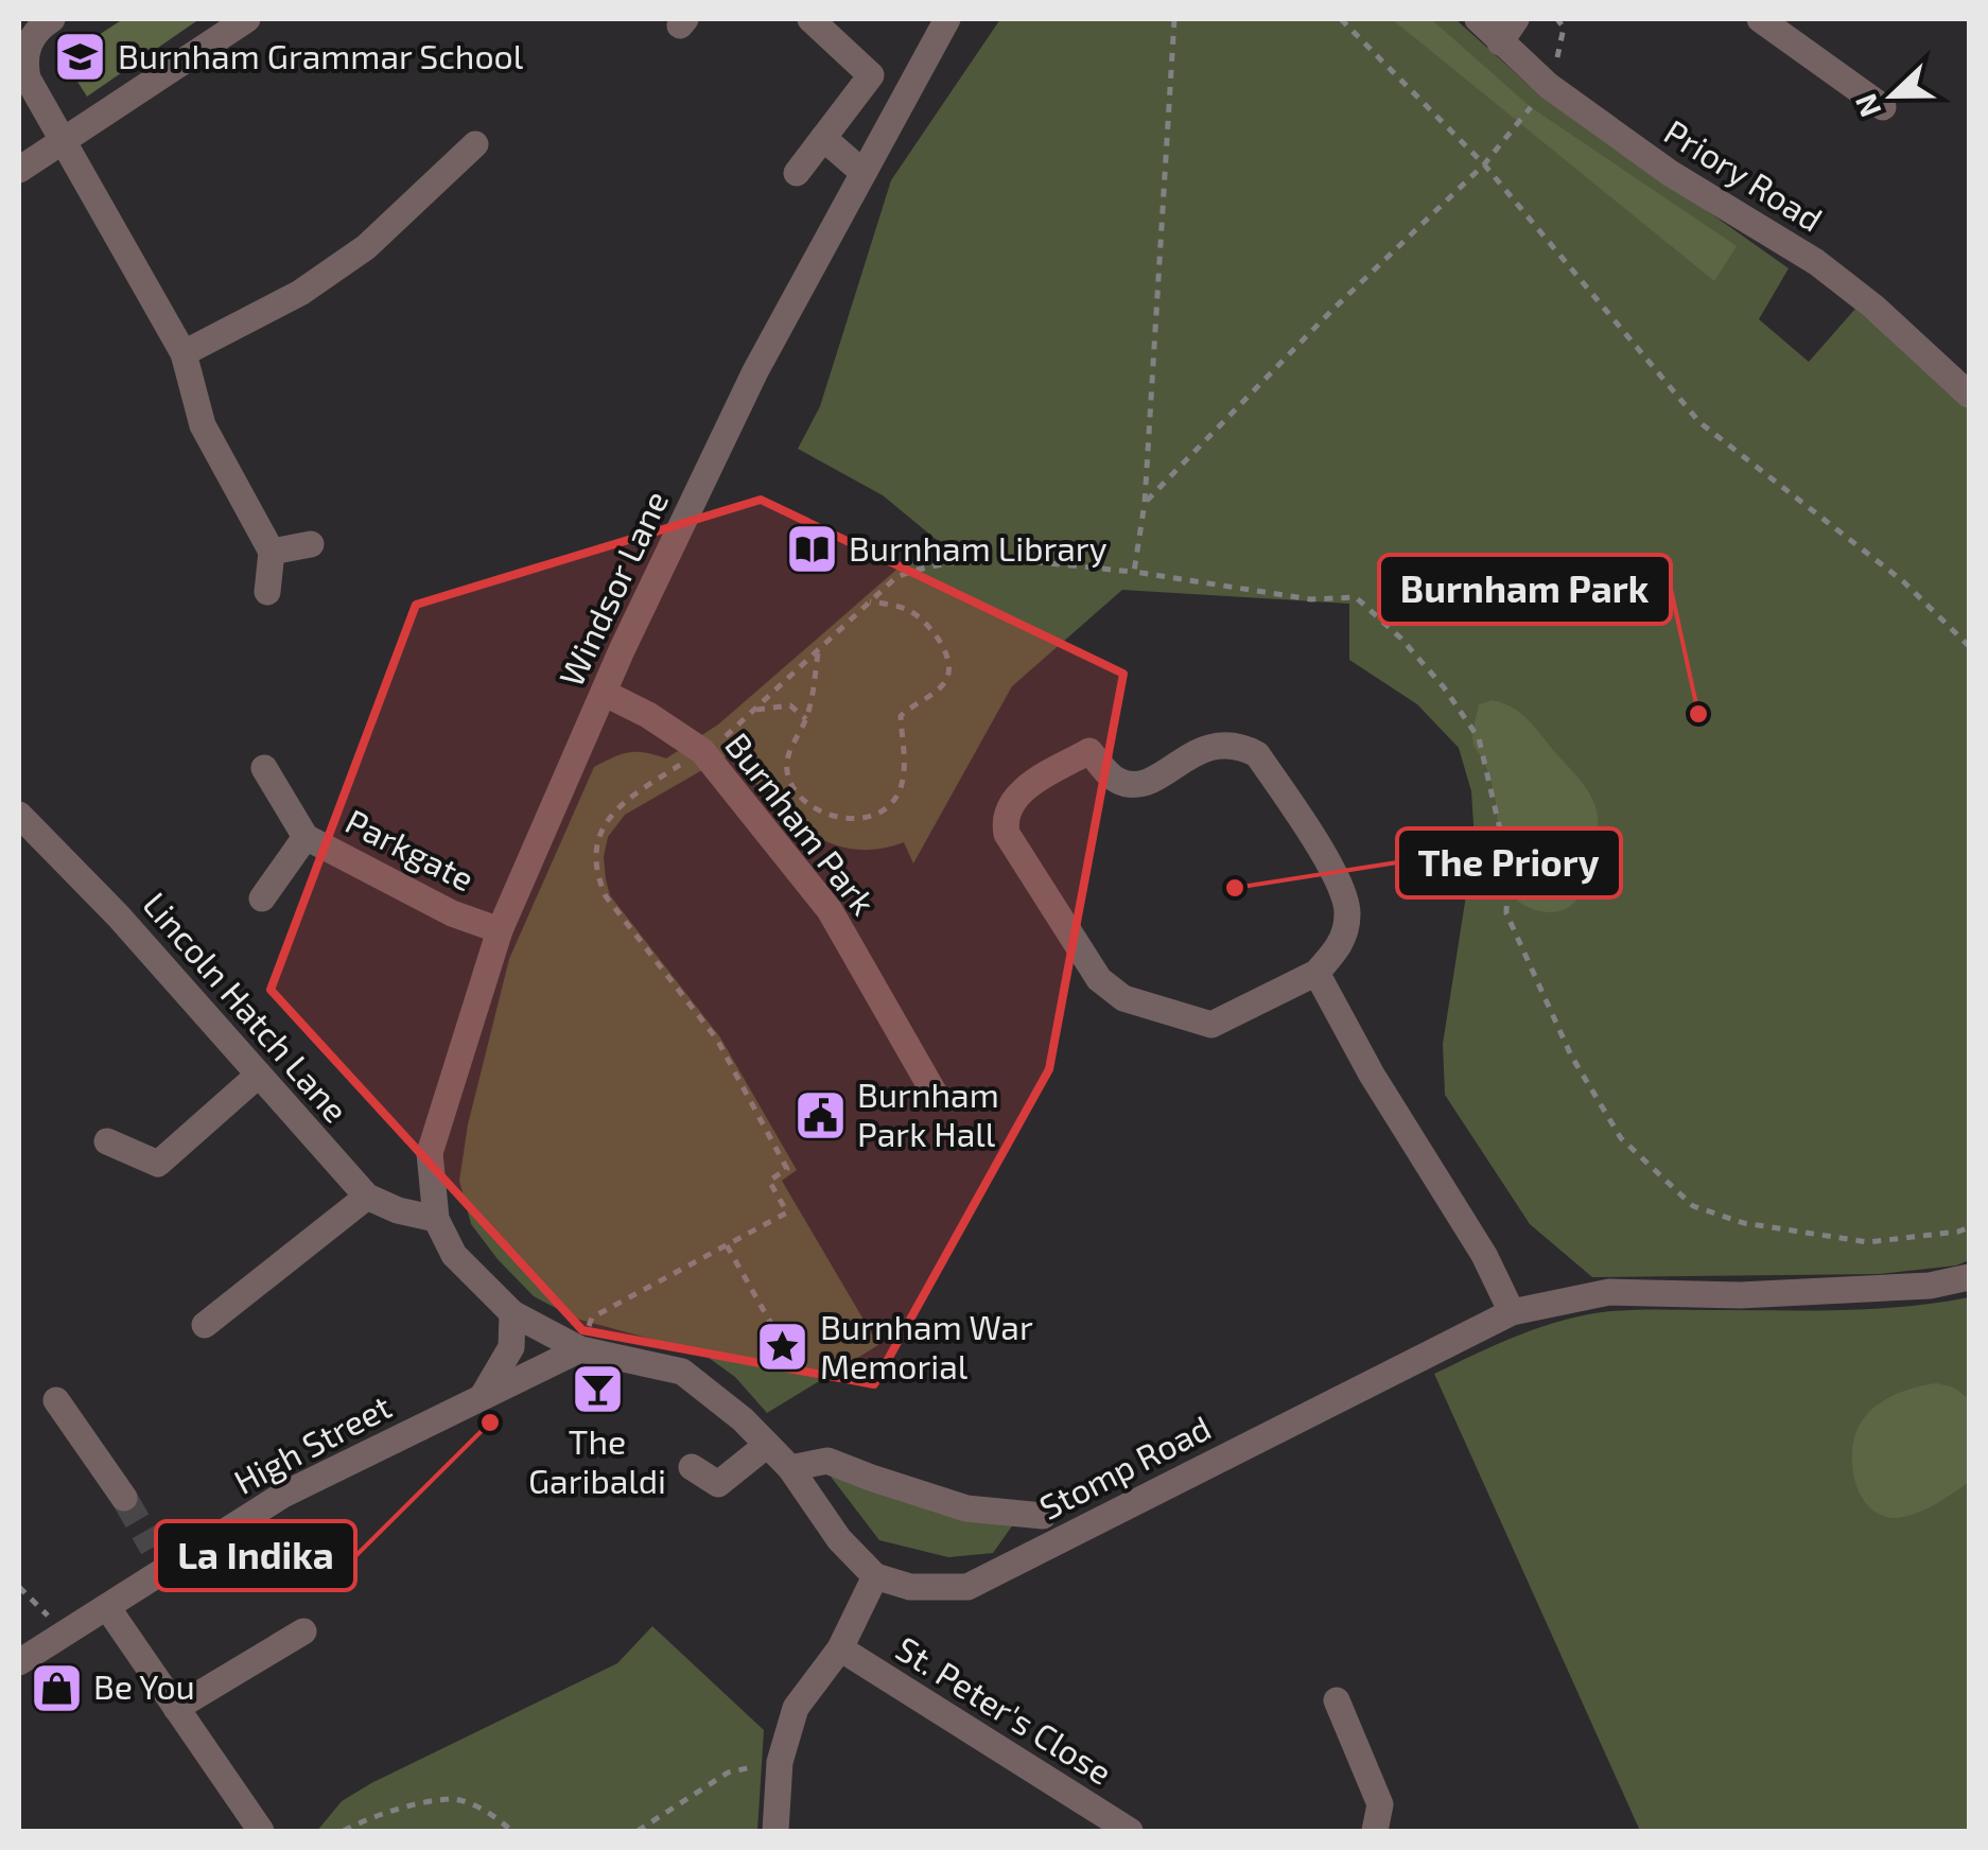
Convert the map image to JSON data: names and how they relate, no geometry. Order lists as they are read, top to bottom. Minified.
{"streets":{"street":["Priory Road","Windsor Lane","Burnham Park","Parkgate","Lincoln Hatch Lane","High Street","Stomp Road","St. Peter's Close"]},"crossings":[["Windsor Lane","Burnham Park"],["Windsor Lane","Parkgate"],["Windsor Lane","Lincoln Hatch Lane"]],"places":{"school or university":["Burnham Grammar School"],"library":["Burnham Library"],"other":["Burnham Park","The Priory","La Indika"],"public building":["Burnham Park Hall"],"place":["Burnham War Memorial"],"bar":["The Garibaldi"],"shop":["Be You"]},"north":"left"}
